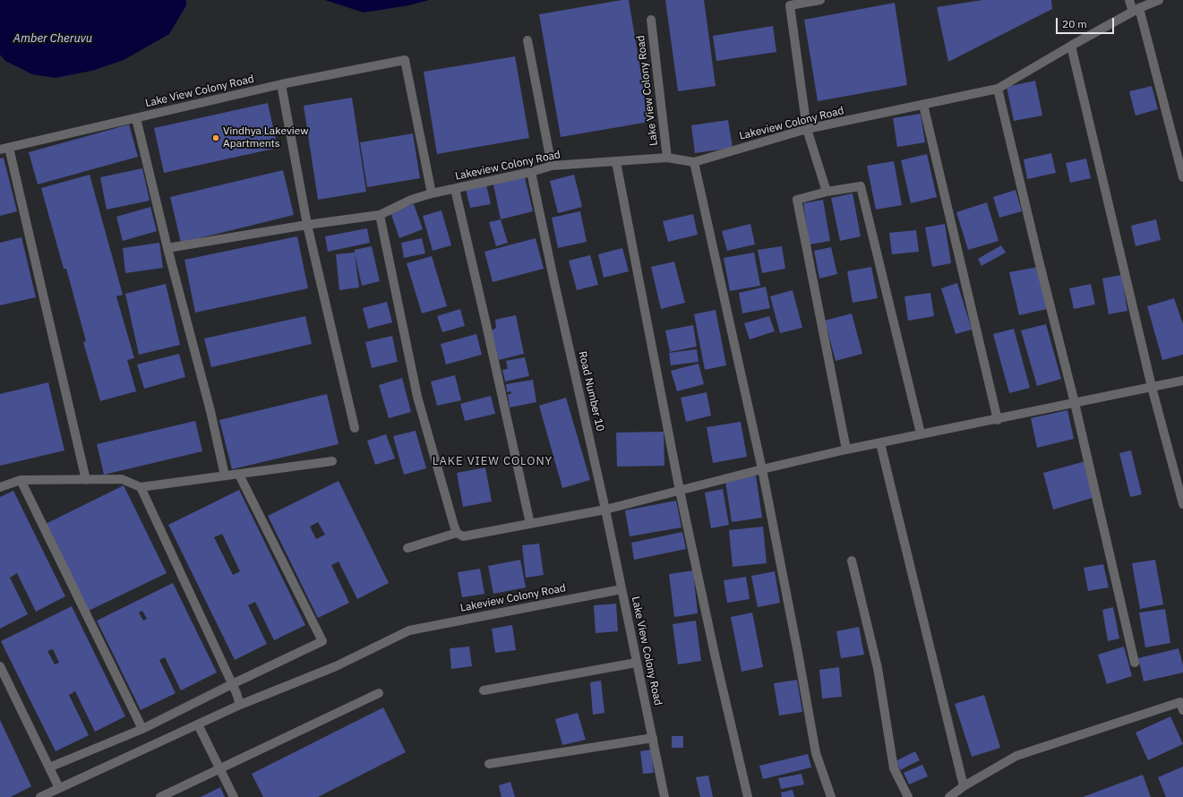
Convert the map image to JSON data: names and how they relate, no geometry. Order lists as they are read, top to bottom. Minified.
{"streets":{"street":["Lake View Colony Road","Lakeview Colony Road","Road Number 10"]},"crossings":[["Lake View Colony Road","Lakeview Colony Road"],["Lake View Colony Road","Road Number 10"],["Lakeview Colony Road","Road Number 10"]],"districts":["LAKE VIEW COLONY"],"water":["Amber Cheruvu"],"places":["Vindhya Lakeview Apartments"],"scale_bar":"20 m"}
